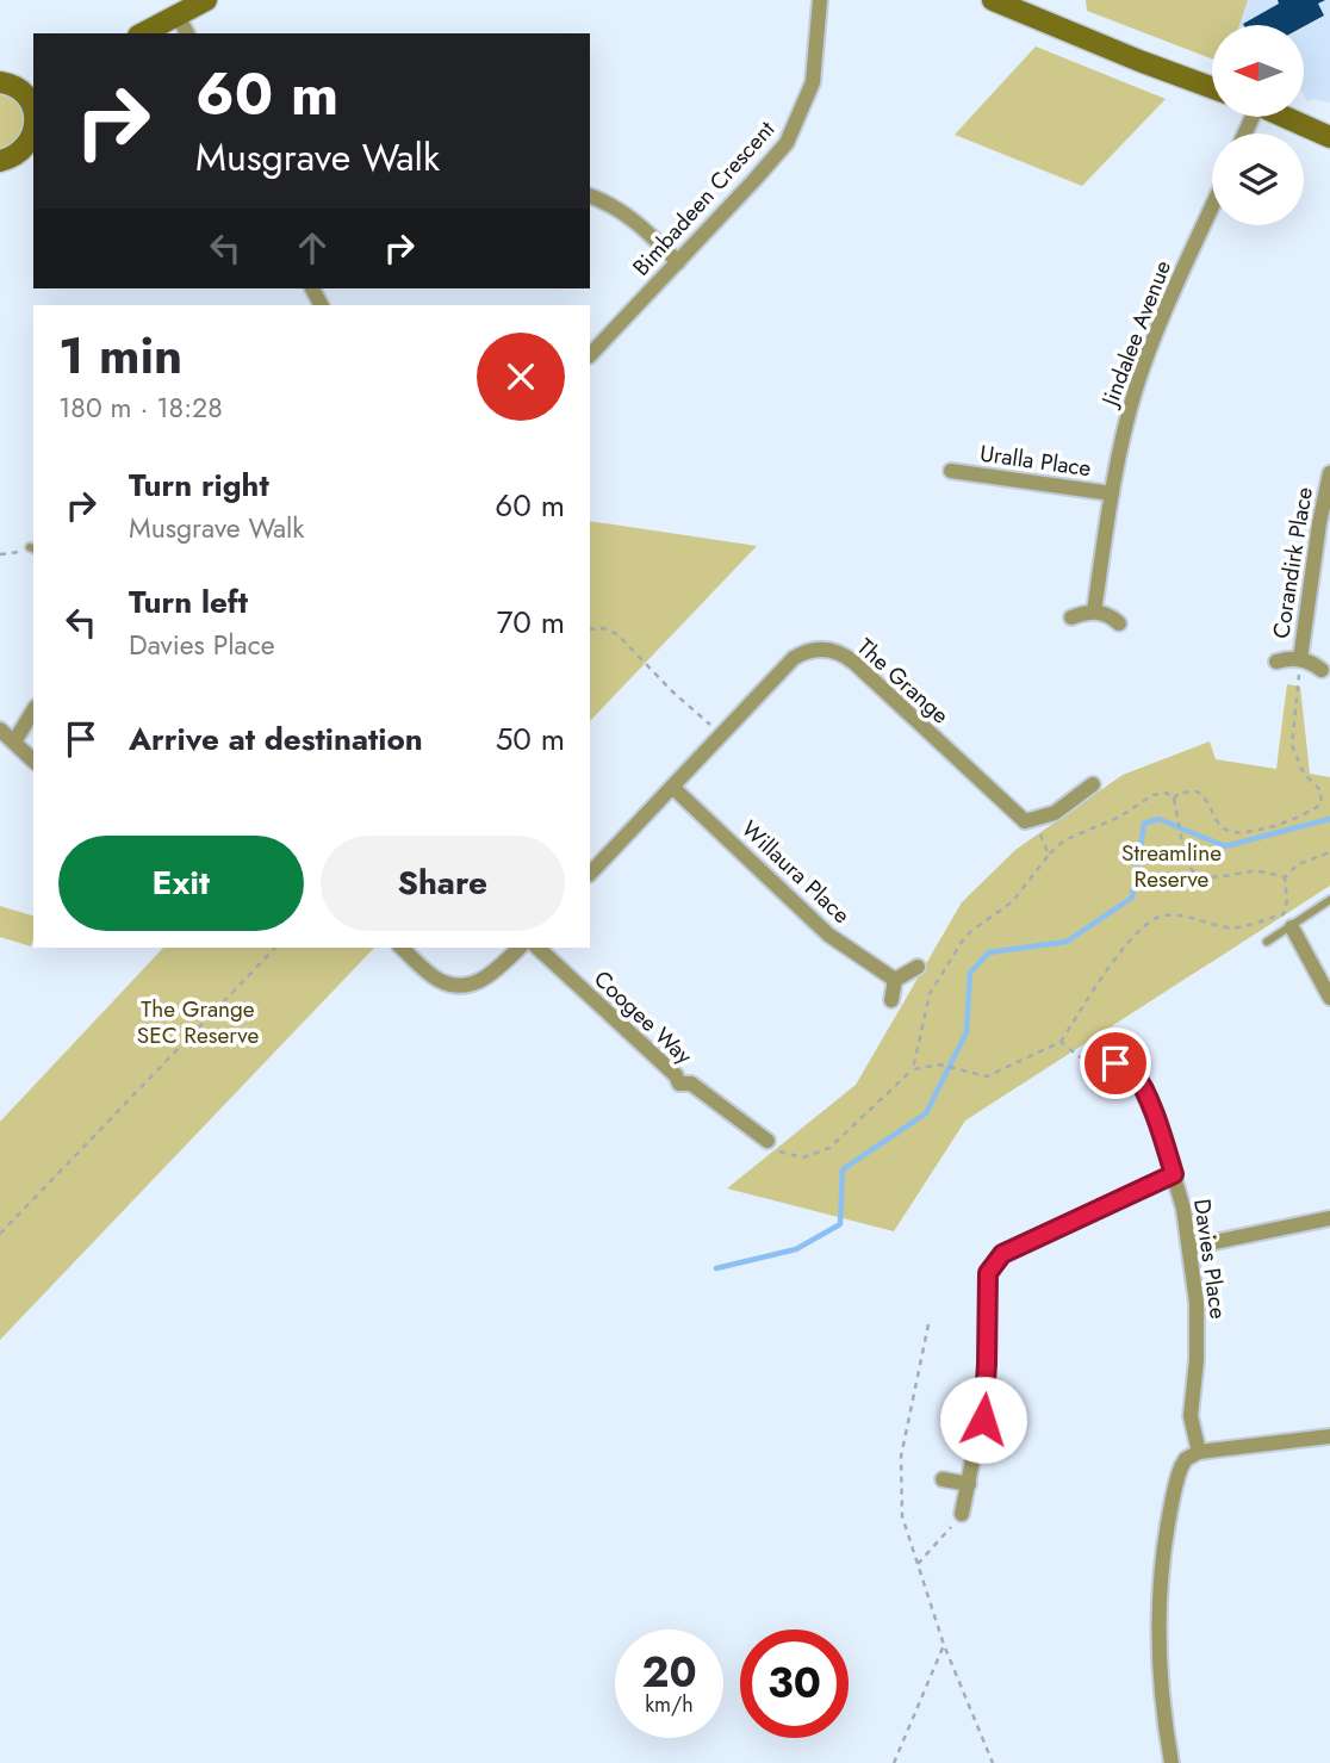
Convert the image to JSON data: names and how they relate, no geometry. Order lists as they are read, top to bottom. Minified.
{"streets":{"street":["Bimbadeen Crescent","Jindalee Avenue","Uralla Place","Corandirk Place","The Grange","Willaura Place","Coogee Way","Davies Place"]},"crossings":[["Jindalee Avenue","Uralla Place"],["The Grange","Willaura Place"]],"parks":["Streamline Reserve","The Grange SEC Reserve"],"north":"left","page":{"turn":["60 m","Musgrave Walk"],"heading":["1 min","180 m · 18:28"],"list":[{"name":"Turn right","note":"Musgrave Walk","value":"60 m"},{"name":"Turn left","note":"Davies Place","value":"70 m"},{"name":"Arrive at destination","value":"50 m"}],"buttons":["Exit","Share"],"speed":"20 km/h","limit":"30"}}
